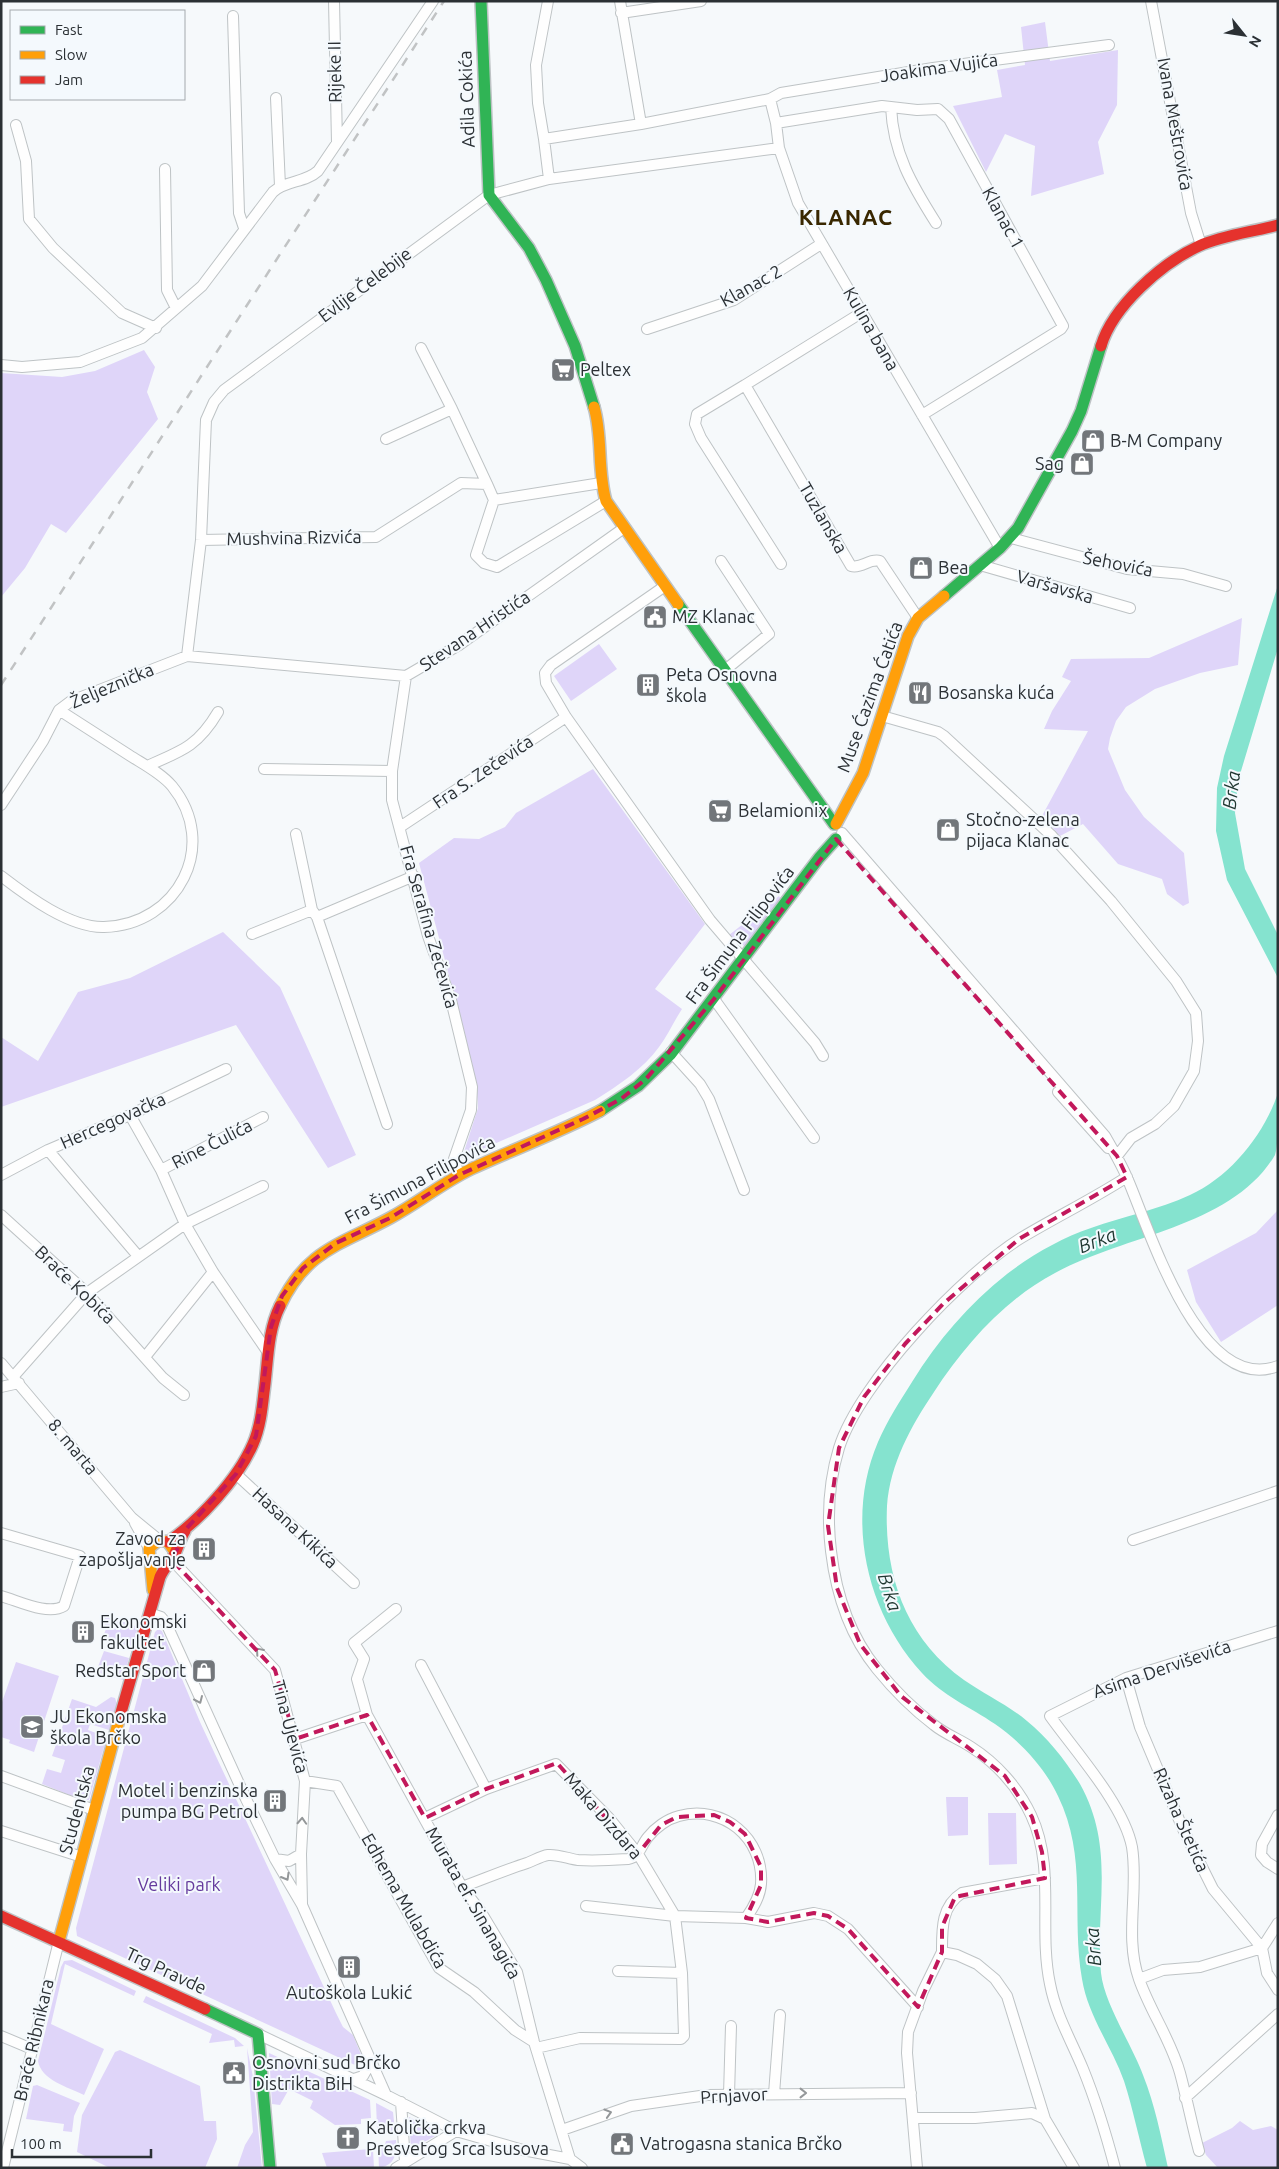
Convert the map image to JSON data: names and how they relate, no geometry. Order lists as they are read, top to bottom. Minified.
{"streets":{"main road":["Adila Cokića","Muse Ćazima Ćatića","Fra Šimuna Filipovića","Studentska","Trg Pravde"],"street":["Joakima Vujića","Rijeke II","Ivana Meštrovića","Klanac 1","Evlije Čelebije","Klanac 2","Kulina bana","Tuzlanska","Mushvina Rizvića","Šehovića","Varšavska","Stevana Hristića","Željeznička","Fra S. Zečevića","Fra Serafina Zečevića","Hercegovačka","Rine Čulića","Braće Kobića","8. marta","Hasana Kikića","Asima Derviševića","Tina Ujevića","Maka Dizdara","Rizaha Štetića","Edhema Mulabdića","Murata ef. Sinanagića","Braće Ribnikara","Prnjavor"]},"crossings":[["Joakima Vujića","Kulina bana"],["Adila Cokića","Evlije Čelebije"],["Ivana Meštrovića","Muse Ćazima Ćatića"],["Klanac 1","Kulina bana"],["Evlije Čelebije","Kulina bana"],["Evlije Čelebije","Mushvina Rizvića"],["Evlije Čelebije","Stevana Hristića"],["Evlije Čelebije","Željeznička"],["Klanac 2","Kulina bana"],["Kulina bana","Muse Ćazima Ćatića"],["Tuzlanska","Muse Ćazima Ćatića"],["Šehovića","Muse Ćazima Ćatića"],["Varšavska","Muse Ćazima Ćatića"],["Stevana Hristića","Željeznička"],["Stevana Hristića","Fra Serafina Zečevića"],["Muse Ćazima Ćatića","Fra Šimuna Filipovića"],["Fra S. Zečevića","Fra Serafina Zečevića"],["Fra Serafina Zečevića","Fra Šimuna Filipovića"],["Fra Šimuna Filipovića","Hasana Kikića"],["Fra Šimuna Filipovića","Studentska"],["Asima Derviševića","Rizaha Štetića"],["Tina Ujevića","Studentska"],["Tina Ujevića","Edhema Mulabdića"],["Tina Ujevića","Trg Pravde"],["Studentska","Trg Pravde"],["Studentska","Braće Ribnikara"],["Maka Dizdara","Murata ef. Sinanagića"],["Edhema Mulabdića","Murata ef. Sinanagića"],["Murata ef. Sinanagića","Trg Pravde"],["Murata ef. Sinanagića","Prnjavor"],["Trg Pravde","Braće Ribnikara"]],"one_way":["Prnjavor"],"districts":["KLANAC"],"water":["Brka"],"parks":["Veliki park"],"places":{"supermarket":["Peltex","Belamionix"],"shop":["B-M Company","Sag","Bea","Stočno-zelena pijaca Klanac","Redstar Sport"],"public building":["MZ Klanac","Osnovni sud Brčko Distrikta BiH","Vatrogasna stanica Brčko"],"building":["Peta Osnovna škola","Zavod za zapošljavanje","Ekonomski fakultet","Motel i benzinska pumpa BG Petrol","Autoškola Lukić"],"restaurant":["Bosanska kuća"],"school or university":["JU Ekonomska škola Brčko"],"church":["Katolička crkva Presvetog Srca Isusova"]},"legend":["Fast","Slow","Jam"],"scale_bar":"100 m","north":"bottom right"}
